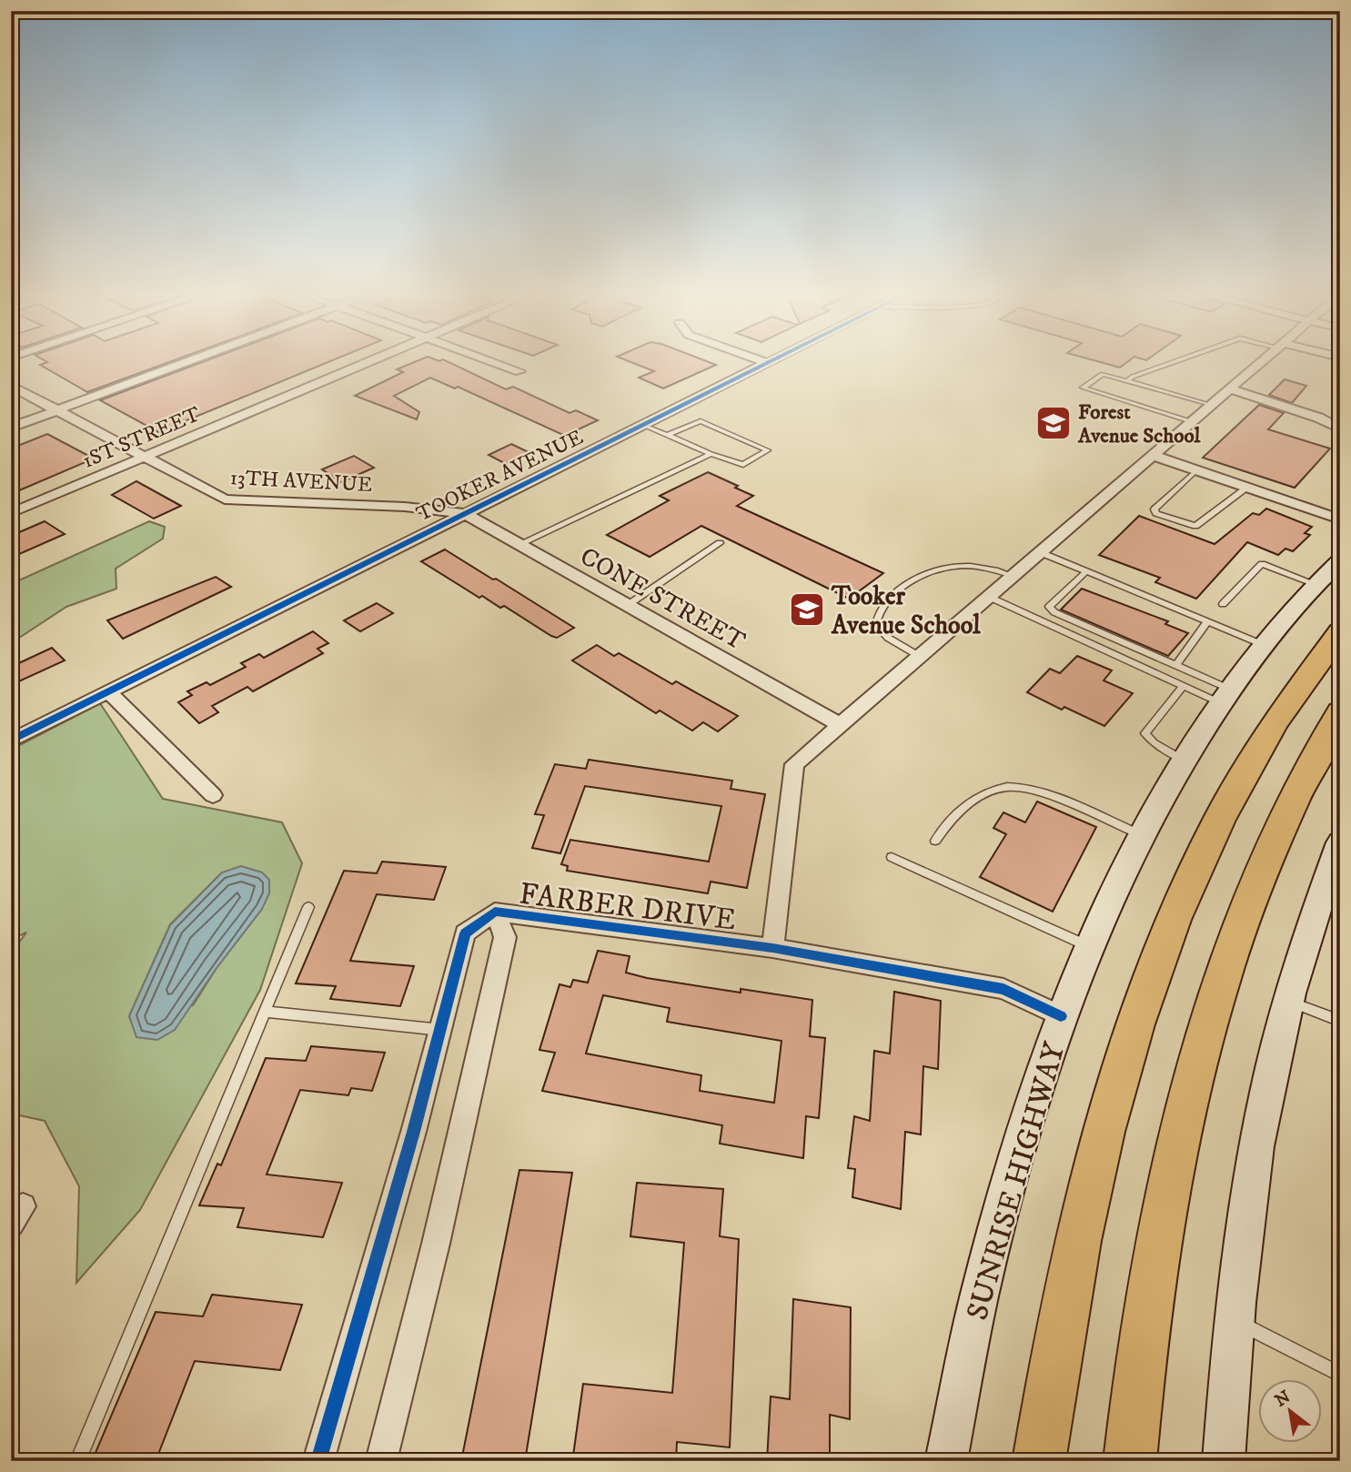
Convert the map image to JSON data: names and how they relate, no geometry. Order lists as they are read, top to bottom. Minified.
{"streets":{"main road":["SUNRISE HIGHWAY"],"street":["1ST STREET","TOOKER AVENUE","13TH AVENUE","CONE STREET","FARBER DRIVE"]},"crossings":[["1ST STREET","13TH AVENUE"],["TOOKER AVENUE","13TH AVENUE"],["TOOKER AVENUE","CONE STREET"],["13TH AVENUE","CONE STREET"],["FARBER DRIVE","SUNRISE HIGHWAY"]],"places":{"school or university":["Forest Avenue School","Tooker Avenue School"]},"north":"top left"}
